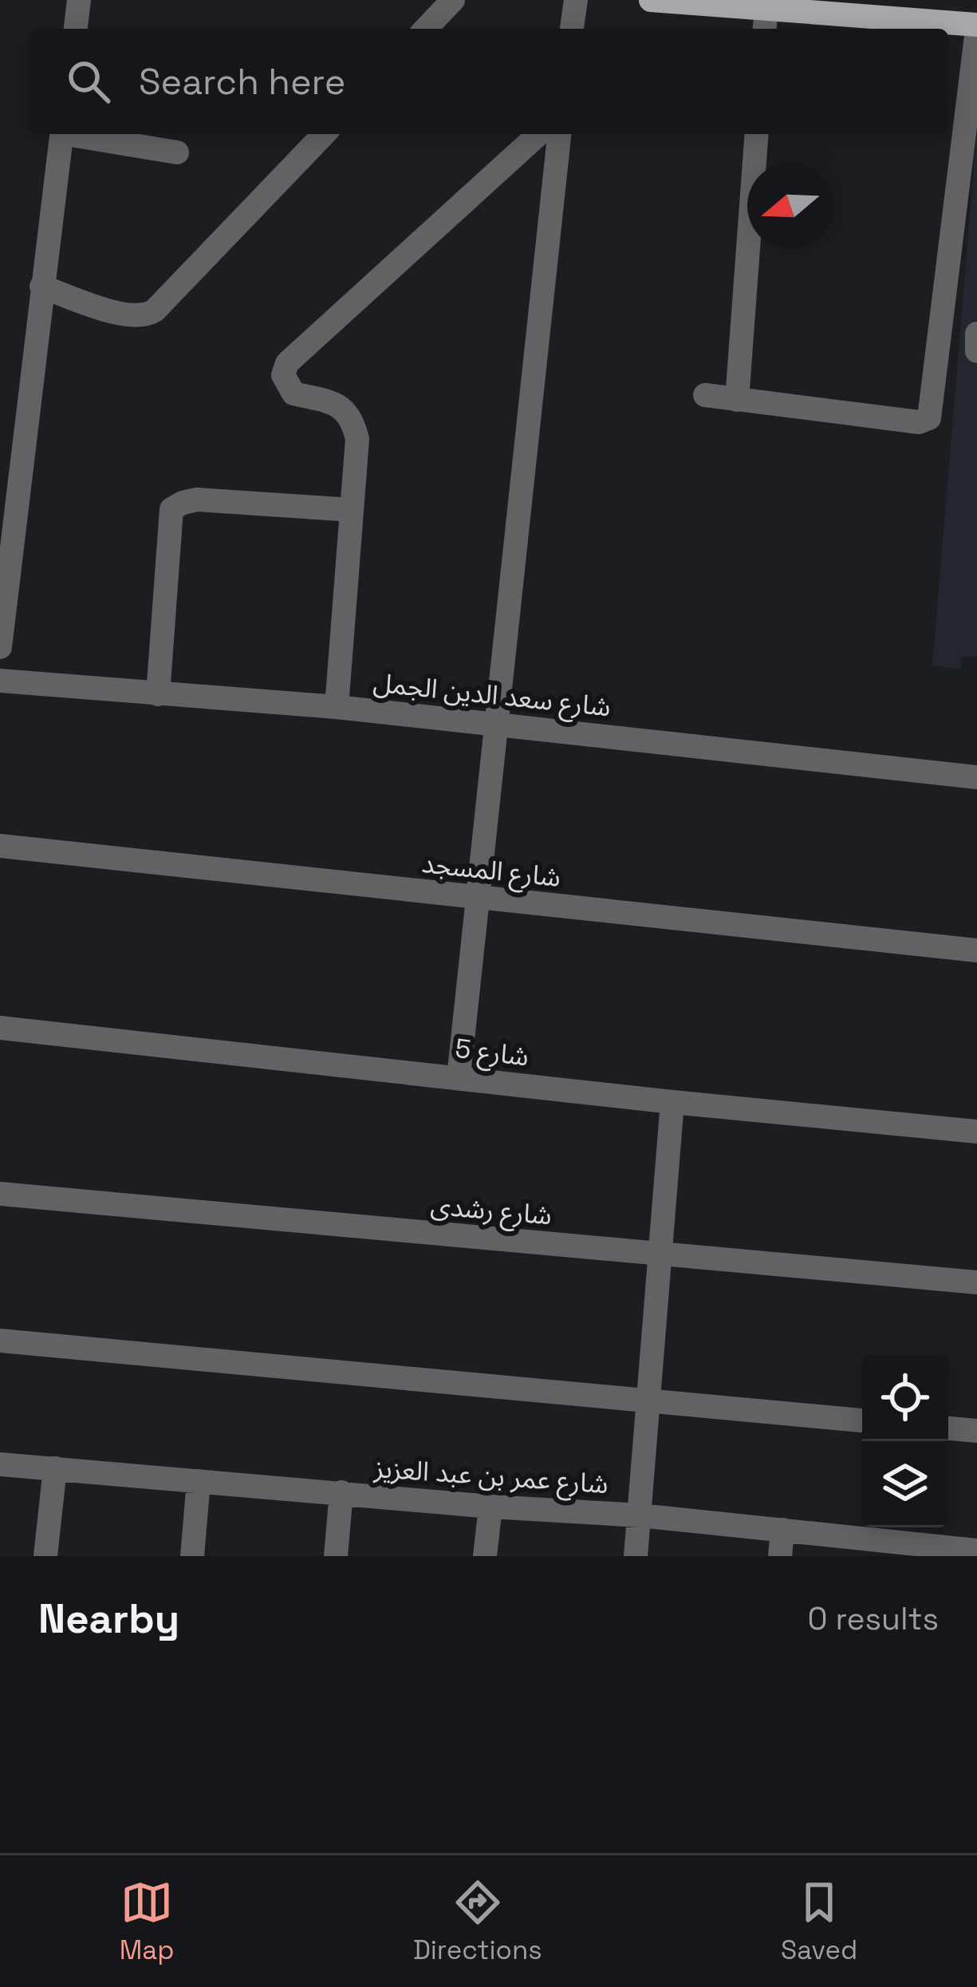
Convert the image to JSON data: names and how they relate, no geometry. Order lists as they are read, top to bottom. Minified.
{"streets":{"street":["شارع سعد الدين الجمل","شارع المسجد","شارع 5","شارع رشدى","شارع عمر بن عبد العزيز"]},"north":"left","page":{"search":"Search here","heading":["Nearby","0 results"],"nav":["Map","Directions","Saved"]}}
